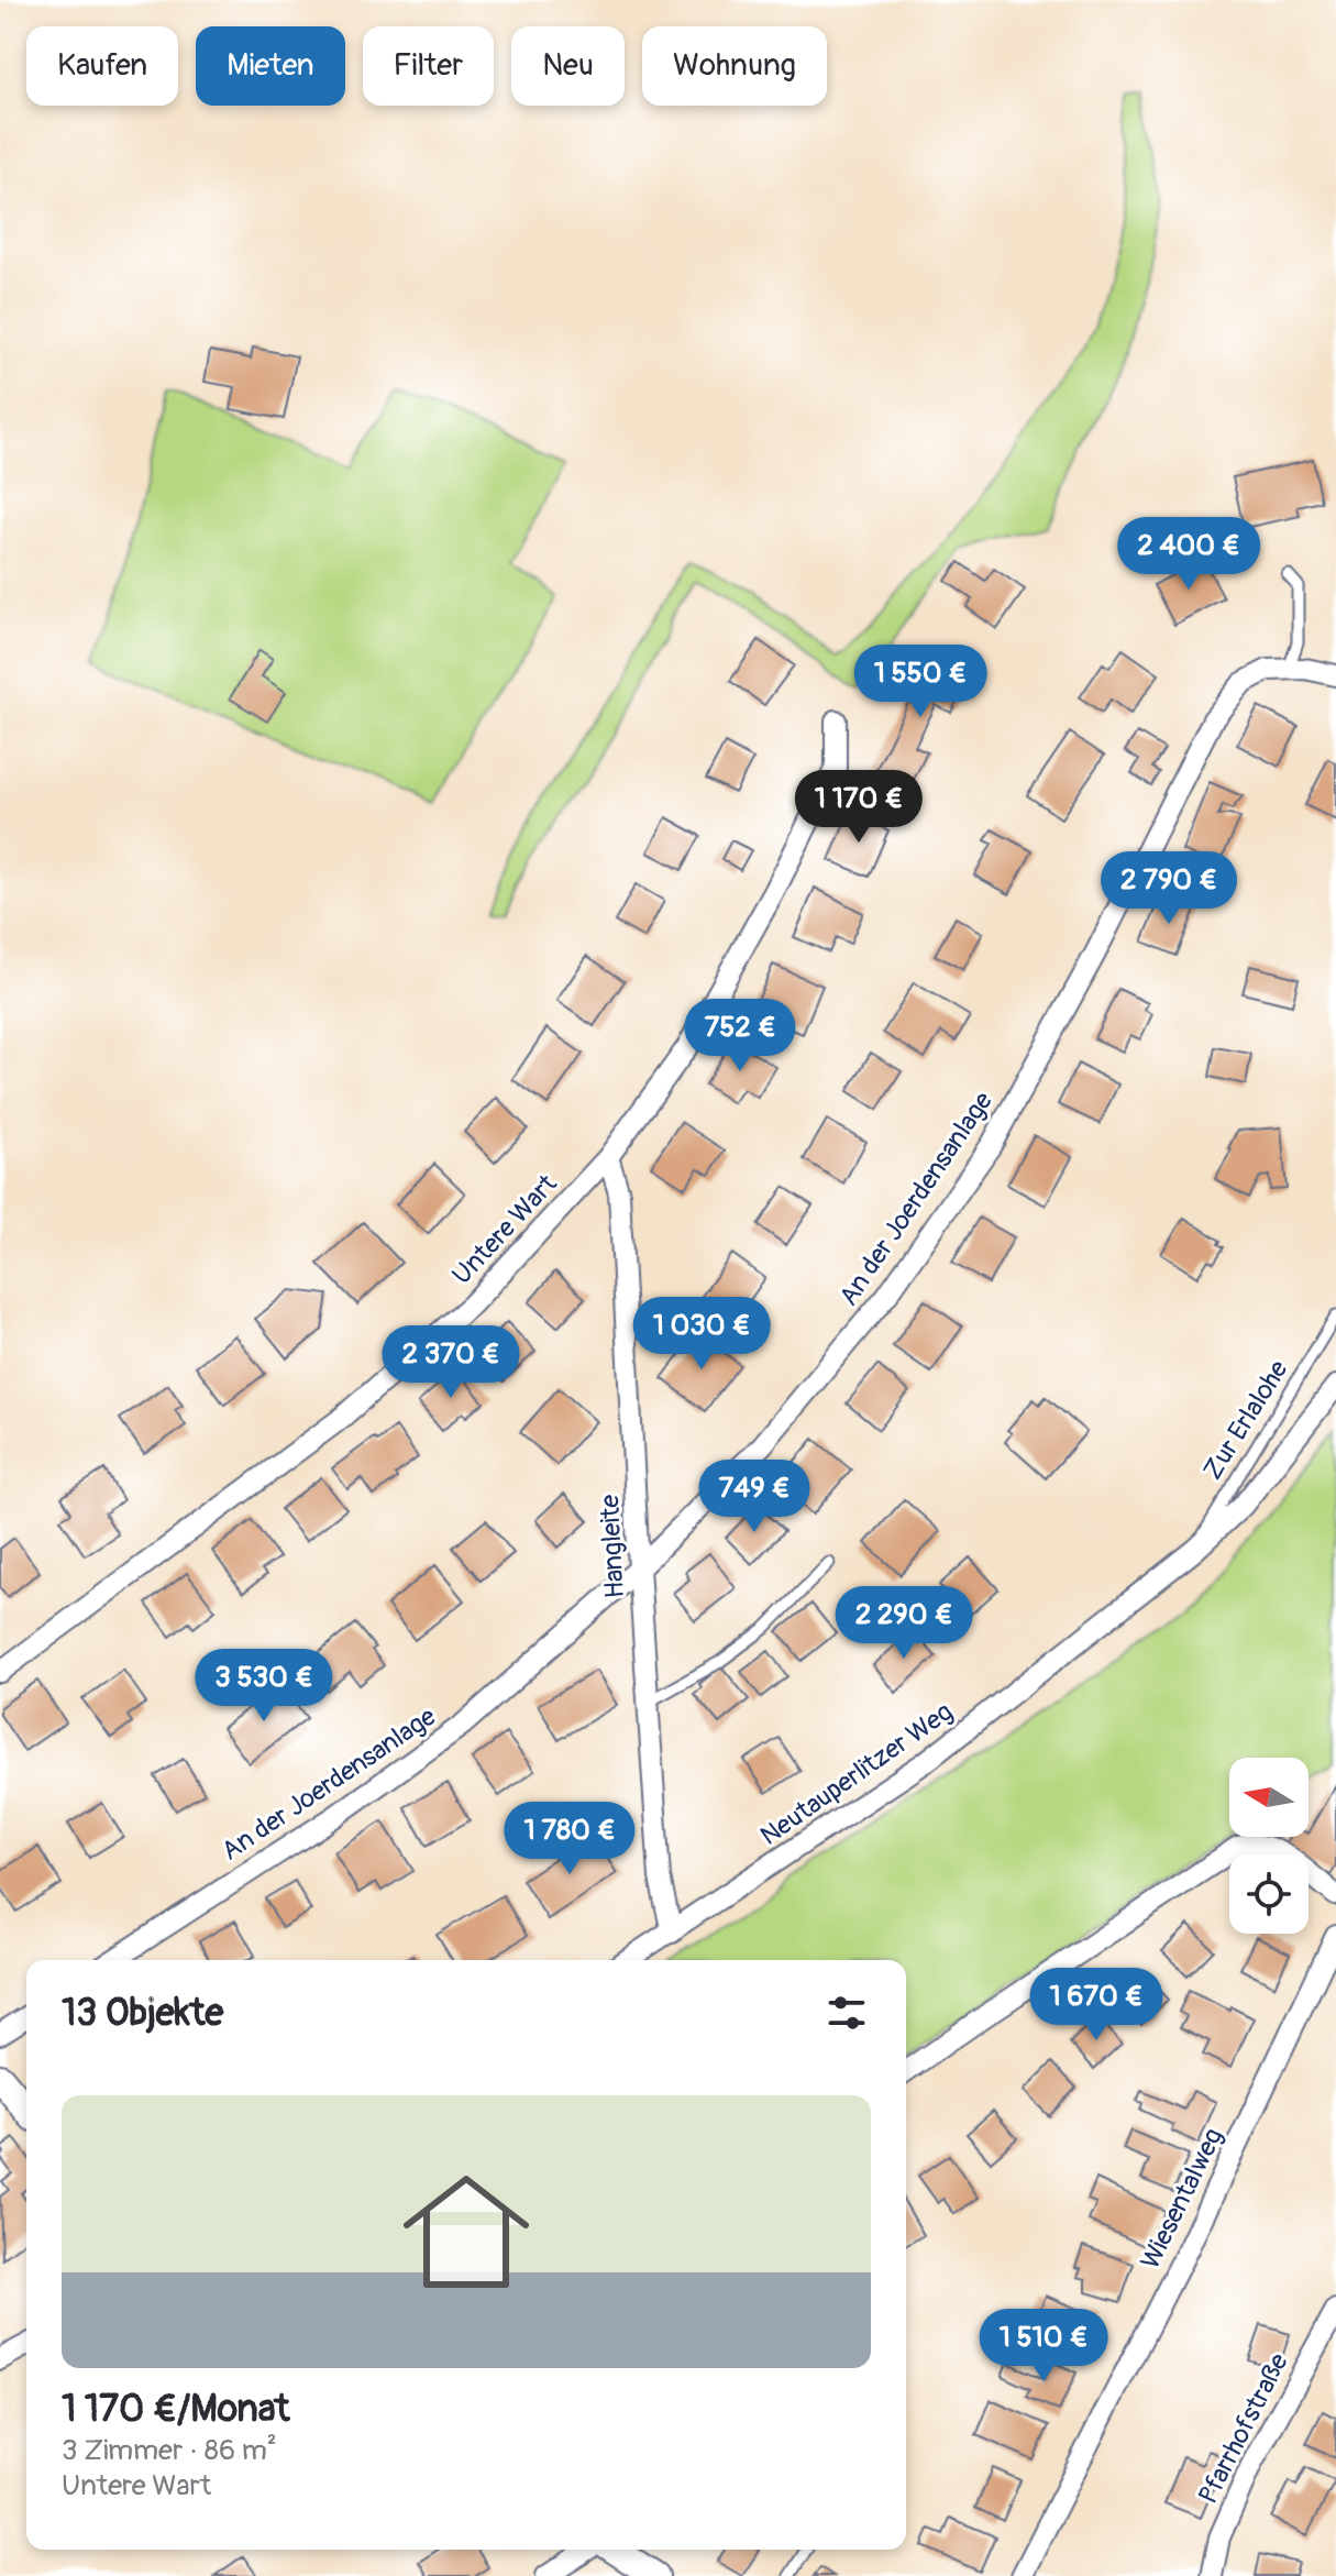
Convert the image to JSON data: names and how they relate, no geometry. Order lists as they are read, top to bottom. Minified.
{"streets":{"street":["An der Joerdensanlage","Untere Wart","Hangleite","Neutauperlitzer Weg","Wiesentalweg","Pfarrhofstraße"],"lane":["Zur Erlalohe"]},"crossings":[["An der Joerdensanlage","Hangleite"],["Untere Wart","Hangleite"],["Zur Erlalohe","Neutauperlitzer Weg"],["Hangleite","Neutauperlitzer Weg"]],"north":"left","page":{"chip":["Kaufen","Mieten","Filter","Neu","Wohnung"],"price":["2 400 €","1 550 €","1 170 €","2 790 €","752 €","1 030 €","2 370 €","749 €","2 290 €","3 530 €","1 780 €","1 670 €","1 510 €"],"heading":"13 Objekte","list":[{"name":"1 170 €/Monat","note":"3 Zimmer · 86 m² · Untere Wart"}]}}
